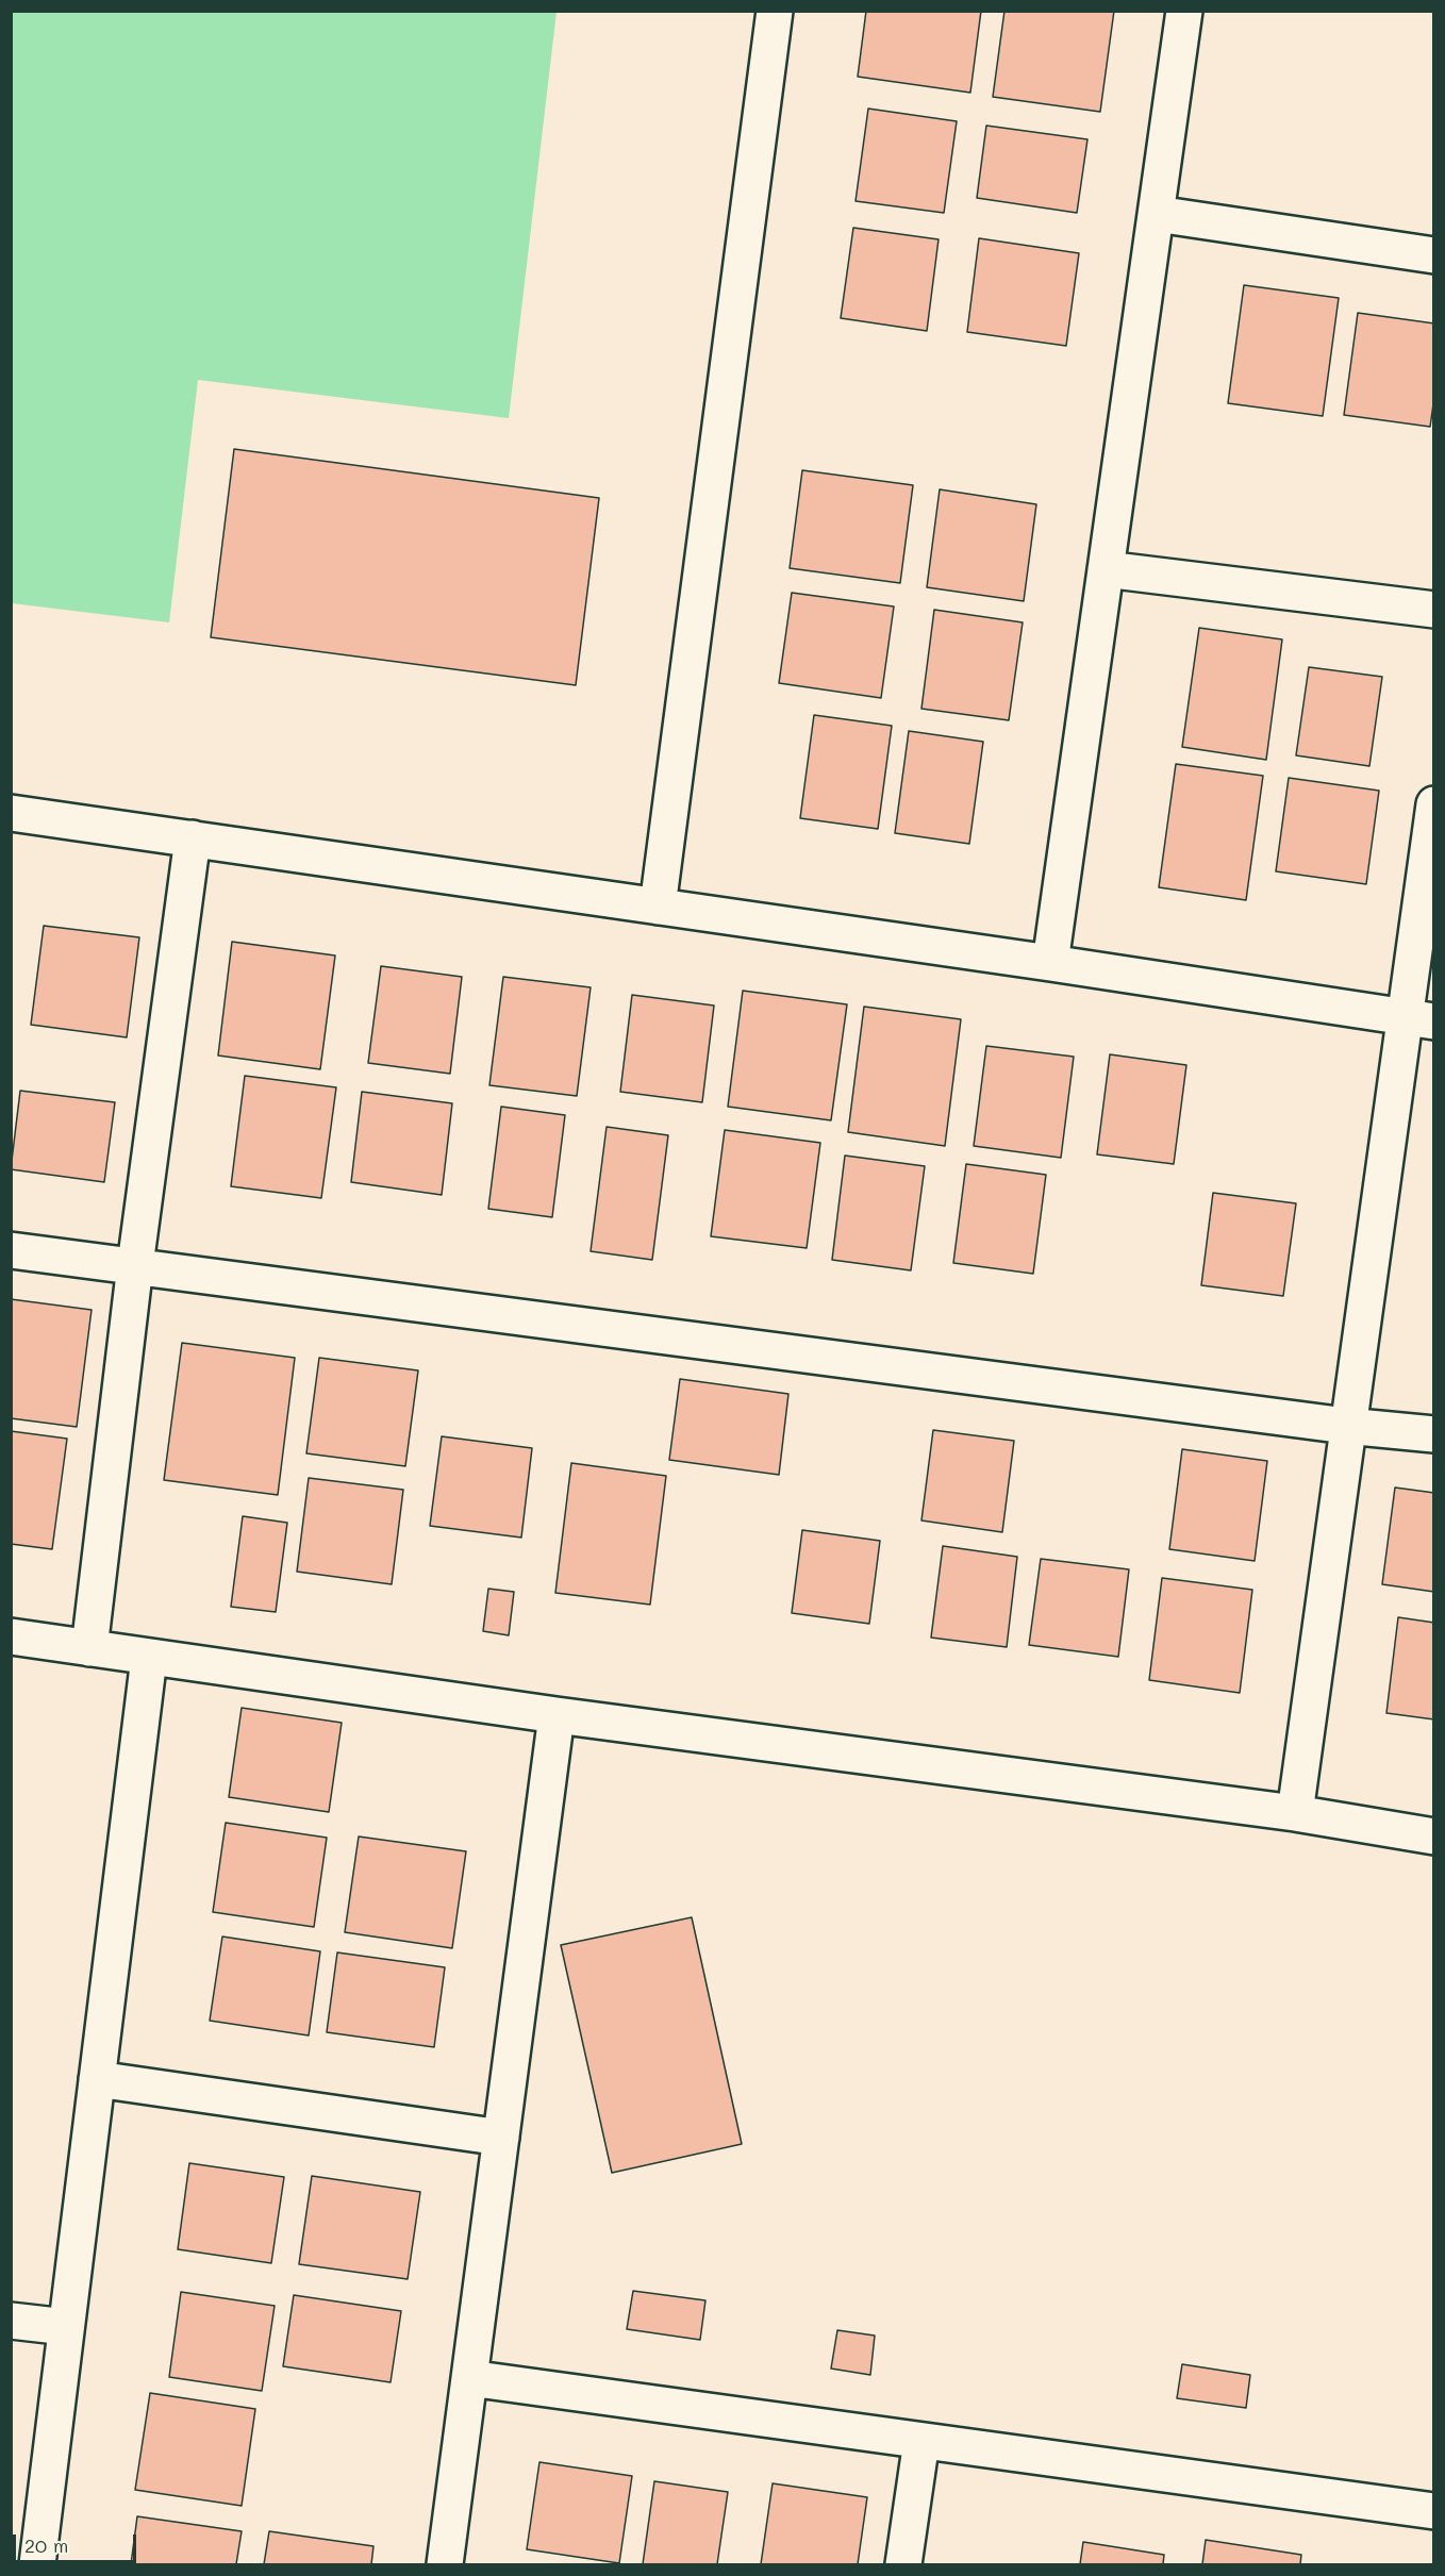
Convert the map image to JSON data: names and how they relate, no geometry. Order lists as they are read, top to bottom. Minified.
{"scale_bar":"20 m"}
